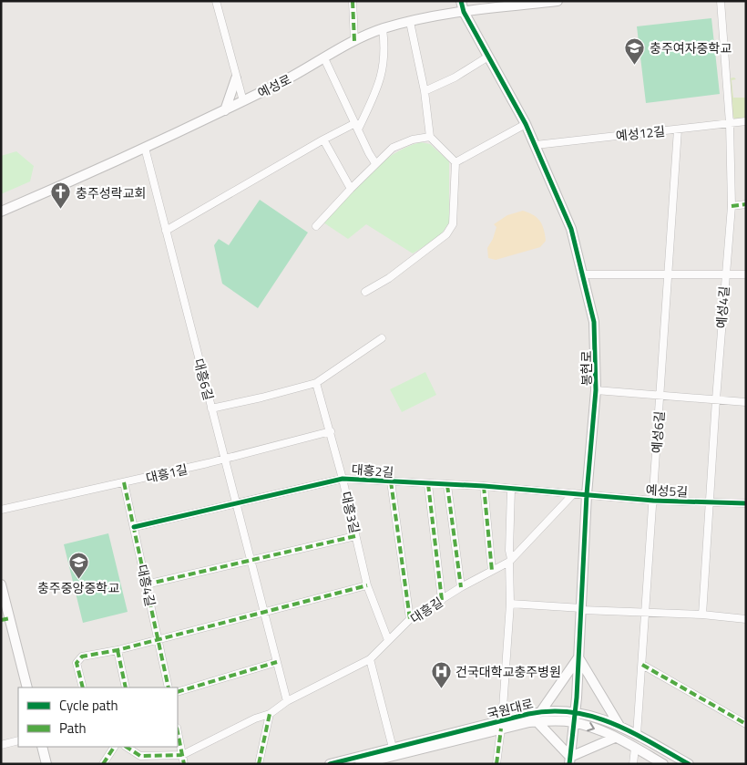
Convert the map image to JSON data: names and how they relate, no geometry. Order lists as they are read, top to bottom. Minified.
{"streets":{"street":["예성로","예성12길","예성4길","봉현로","대흥6길","예성6길","대흥2길","대흥1길","예성5길","대흥3길","대흥4길","대흥길","국원대로"]},"crossings":[["예성로","봉현로"],["예성로","대흥6길"],["예성12길","예성4길"],["예성12길","봉현로"],["예성12길","예성6길"],["예성4길","예성5길"],["봉현로","대흥2길"],["봉현로","예성5길"],["봉현로","국원대로"],["대흥6길","대흥2길"],["대흥6길","대흥1길"],["대흥6길","대흥길"],["예성6길","예성5길"],["예성6길","국원대로"],["대흥2길","예성5길"],["대흥2길","대흥3길"],["대흥2길","대흥4길"],["대흥2길","대흥길"],["대흥1길","대흥3길"],["대흥1길","대흥4길"],["대흥3길","대흥길"]],"places":{"school or university":["충주여자중학교","충주중앙중학교"],"church":["충주성락교회"],"hospital":["건국대학교충주병원"]},"legend":["Cycle path","Path"]}
